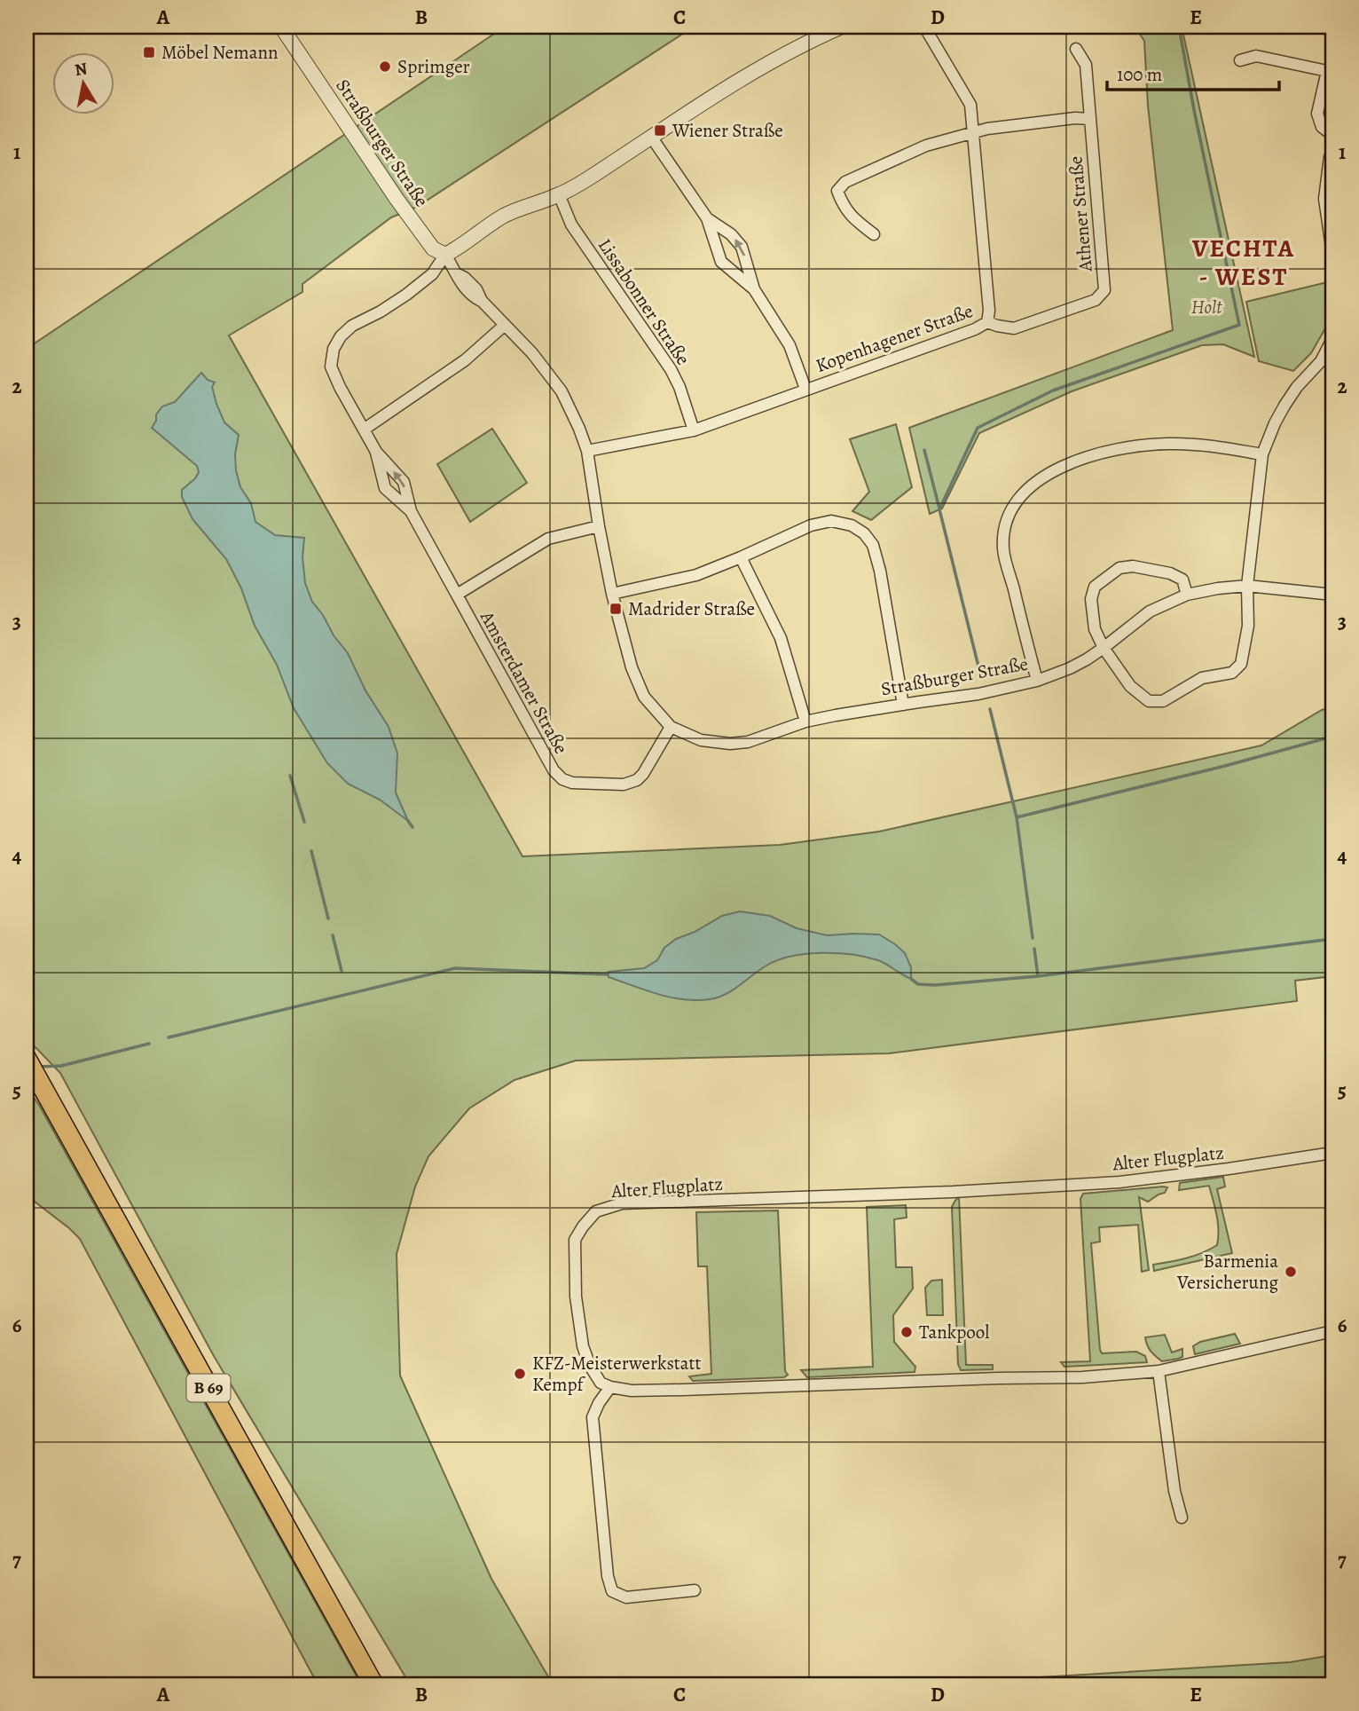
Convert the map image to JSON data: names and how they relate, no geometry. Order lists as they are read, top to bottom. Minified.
{"streets":{"main road":["B 69"],"street":["Straßburger Straße","Athener Straße","Lissabonner Straße","Kopenhagener Straße","Amsterdamer Straße","Alter Flugplatz"]},"crossings":[["Straßburger Straße","Kopenhagener Straße"],["Straßburger Straße","Amsterdamer Straße"],["Athener Straße","Kopenhagener Straße"],["Lissabonner Straße","Kopenhagener Straße"]],"districts":["VECHTA - WEST"],"parks":["Holt"],"places":{"transit":["Möbel Nemann","Wiener Straße","Madrider Straße"],"other":["Sprimger","Barmenia Versicherung","Tankpool","KFZ-Meisterwerkstatt Kempf"]},"scale_bar":"100 m","north":"top","grid":{"columns":["A","B","C","D","E"],"rows":["1","2","3","4","5","6","7"]}}
